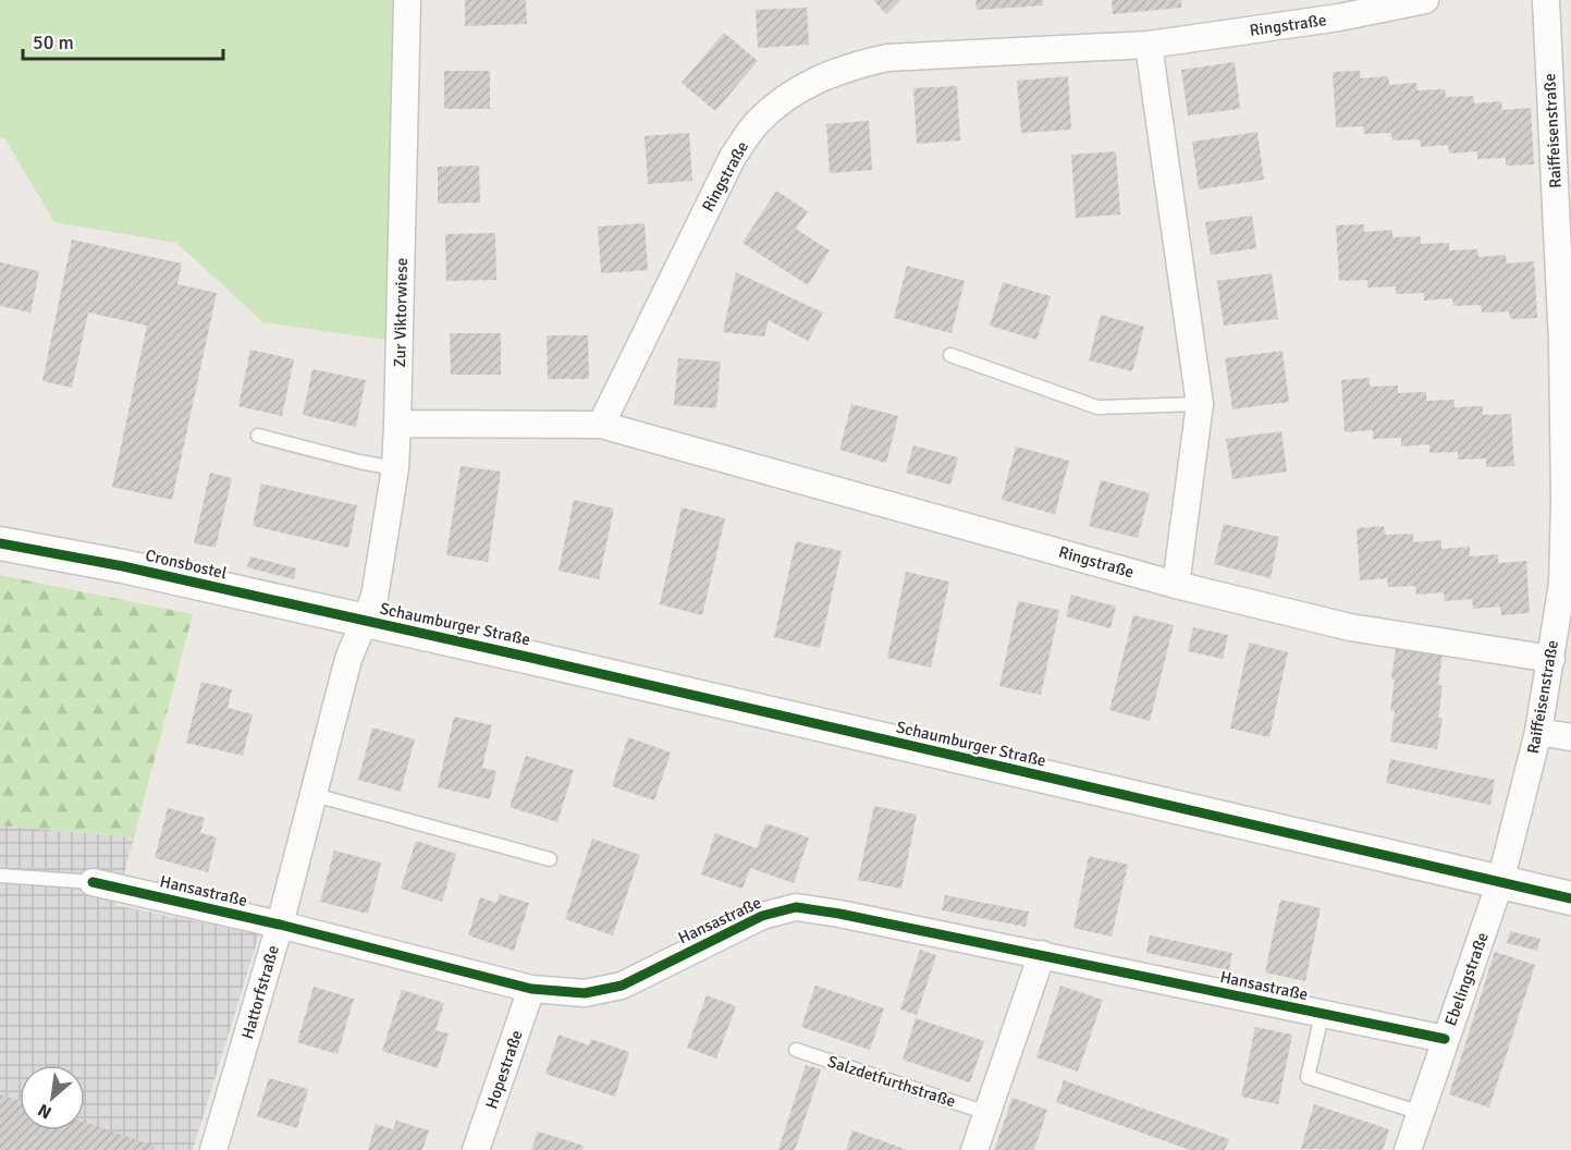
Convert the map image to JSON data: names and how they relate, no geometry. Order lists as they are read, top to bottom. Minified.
{"streets":{"street":["Ringstraße","Raiffeisenstraße","Zur Viktorwiese","Cronsbostel","Schaumburger Straße","Hansastraße","Ebelingstraße","Hattorfstraße","Hopestraße"],"lane":["Salzdetfurthstraße"]},"crossings":[["Ringstraße","Raiffeisenstraße"],["Ringstraße","Zur Viktorwiese"],["Raiffeisenstraße","Schaumburger Straße"],["Raiffeisenstraße","Ebelingstraße"],["Zur Viktorwiese","Cronsbostel"],["Zur Viktorwiese","Schaumburger Straße"],["Zur Viktorwiese","Hattorfstraße"],["Cronsbostel","Schaumburger Straße"],["Cronsbostel","Hattorfstraße"],["Schaumburger Straße","Ebelingstraße"],["Schaumburger Straße","Hattorfstraße"],["Hansastraße","Ebelingstraße"],["Hansastraße","Hattorfstraße"],["Hansastraße","Hopestraße"]],"scale_bar":"50 m","north":"bottom left"}
